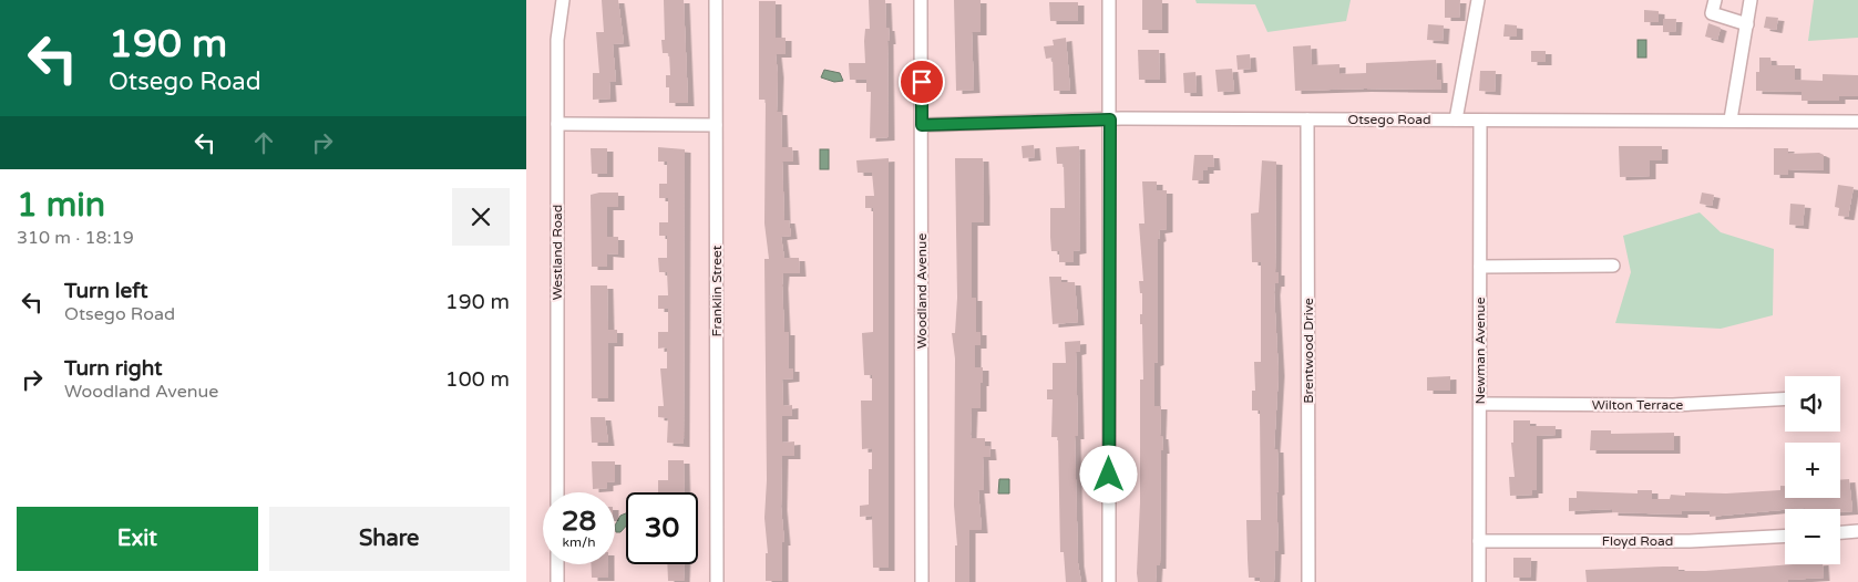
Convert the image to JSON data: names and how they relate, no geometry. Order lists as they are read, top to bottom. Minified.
{"streets":{"street":["Otsego Road","Westland Road","Franklin Street","Woodland Avenue","Brentwood Drive","Newman Avenue","Wilton Terrace","Floyd Road"]},"crossings":[["Otsego Road","Woodland Avenue"],["Otsego Road","Brentwood Drive"],["Otsego Road","Newman Avenue"],["Newman Avenue","Wilton Terrace"],["Newman Avenue","Floyd Road"]],"page":{"turn":["190 m","Otsego Road"],"heading":["1 min","310 m · 18:19"],"list":[{"name":"Turn left","note":"Otsego Road","value":"190 m"},{"name":"Turn right","note":"Woodland Avenue","value":"100 m"}],"map_buttons":["+","−"],"speed":"28 km/h","limit":"30","buttons":["Exit","Share"]}}
